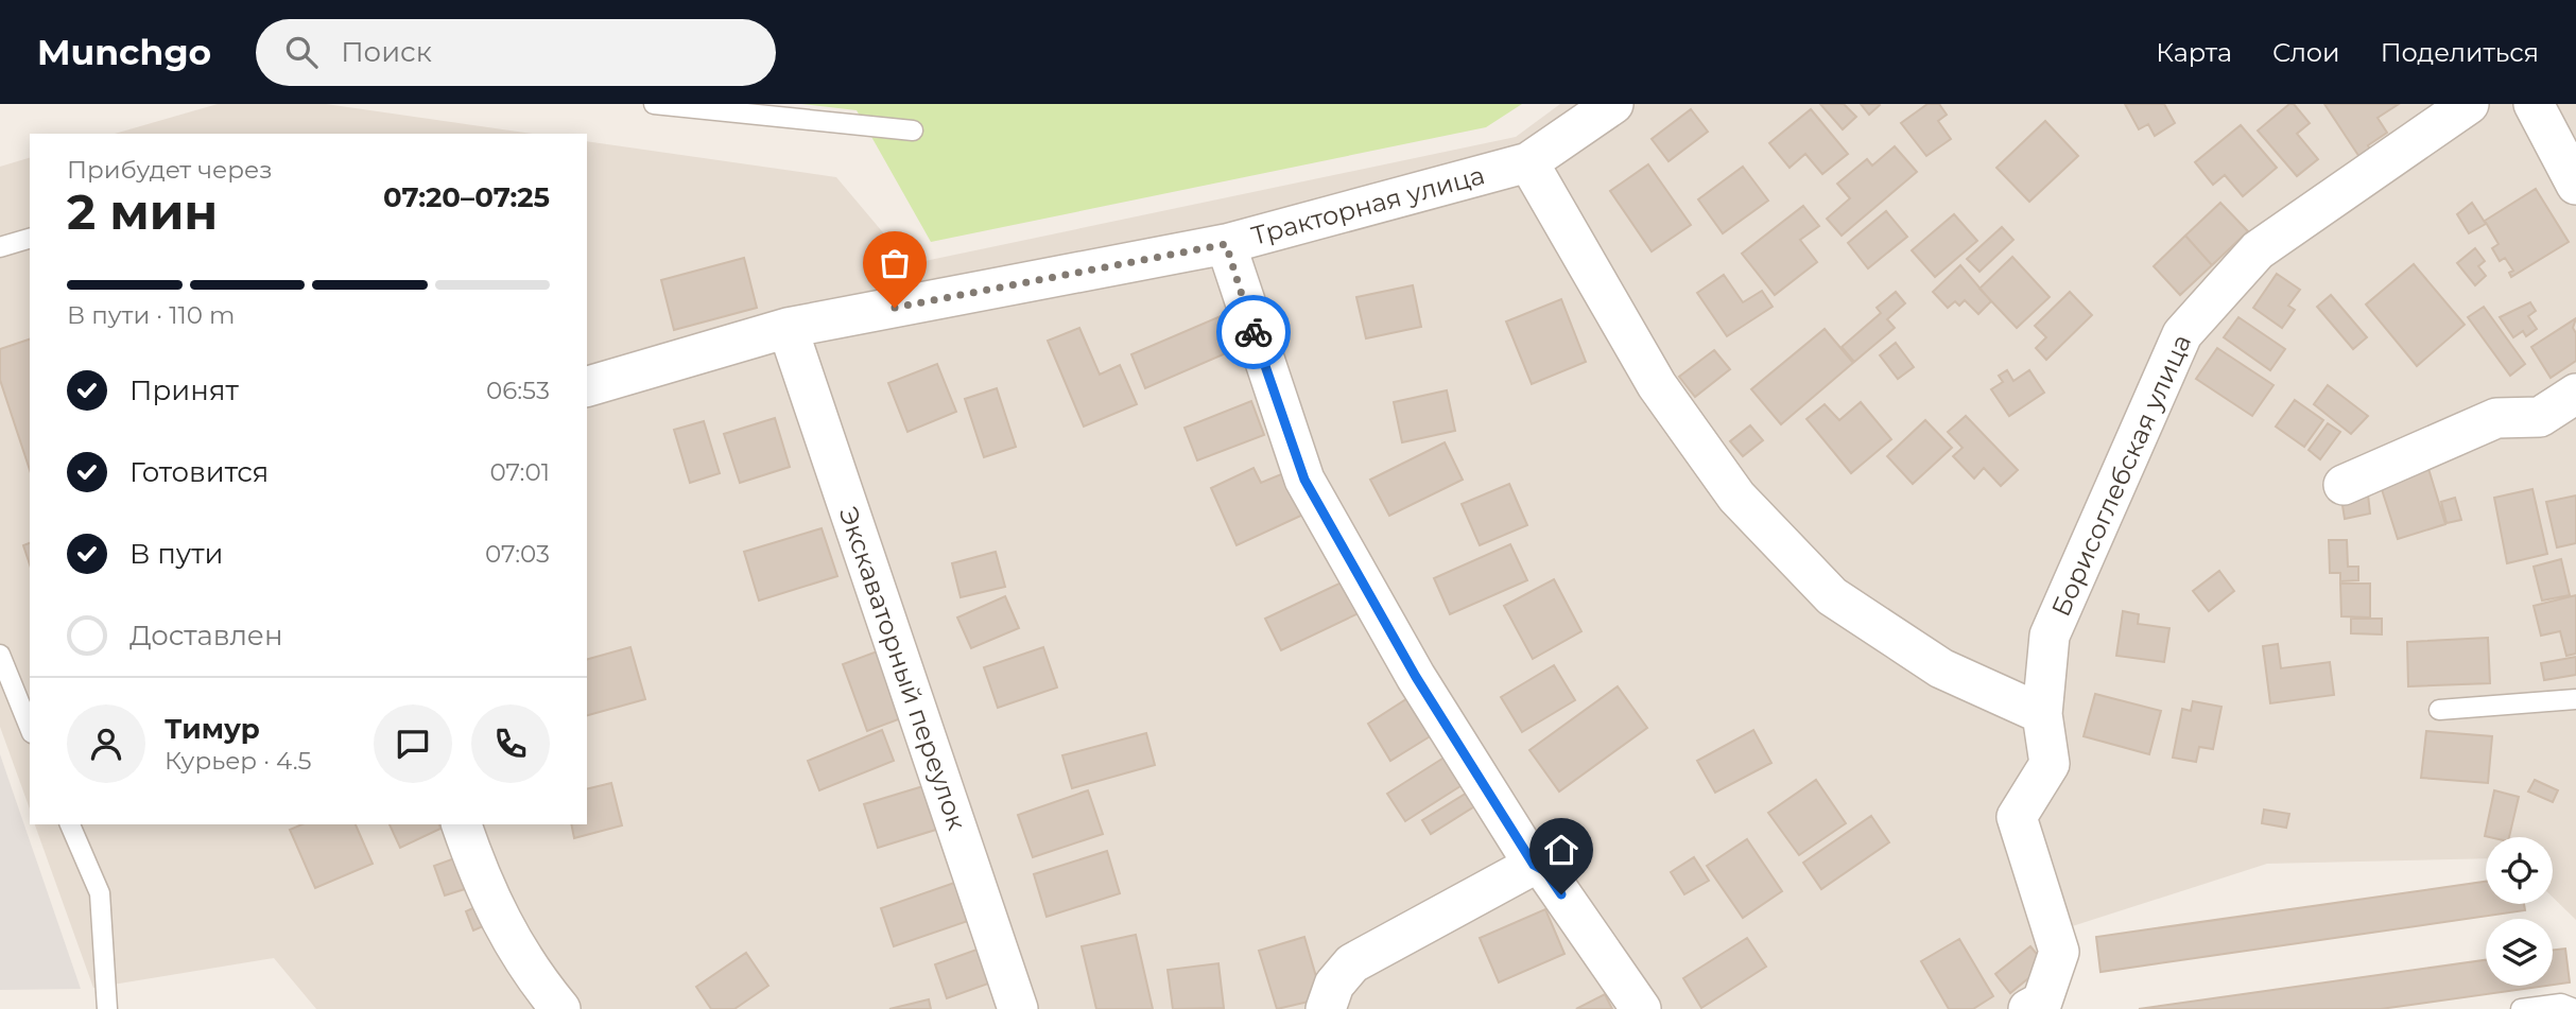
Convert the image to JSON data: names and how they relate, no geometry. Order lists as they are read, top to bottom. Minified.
{"streets":{"street":["Тракторная улица","Борисоглебская улица","Экскаваторный переулок"]},"crossings":[["Тракторная улица","Экскаваторный переулок"]],"page":{"header":"Munchgo","search":"Поиск","nav":["Карта","Слои","Поделиться"],"heading":["2 мин","Прибудет через","07:20–07:25"],"panel":["Тимур","Курьер · 4.5"],"bar":"В пути · 110 m","list":[["Принят","06:53"],["Готовится","07:01"],["В пути","07:03"],"Доставлен"]}}
